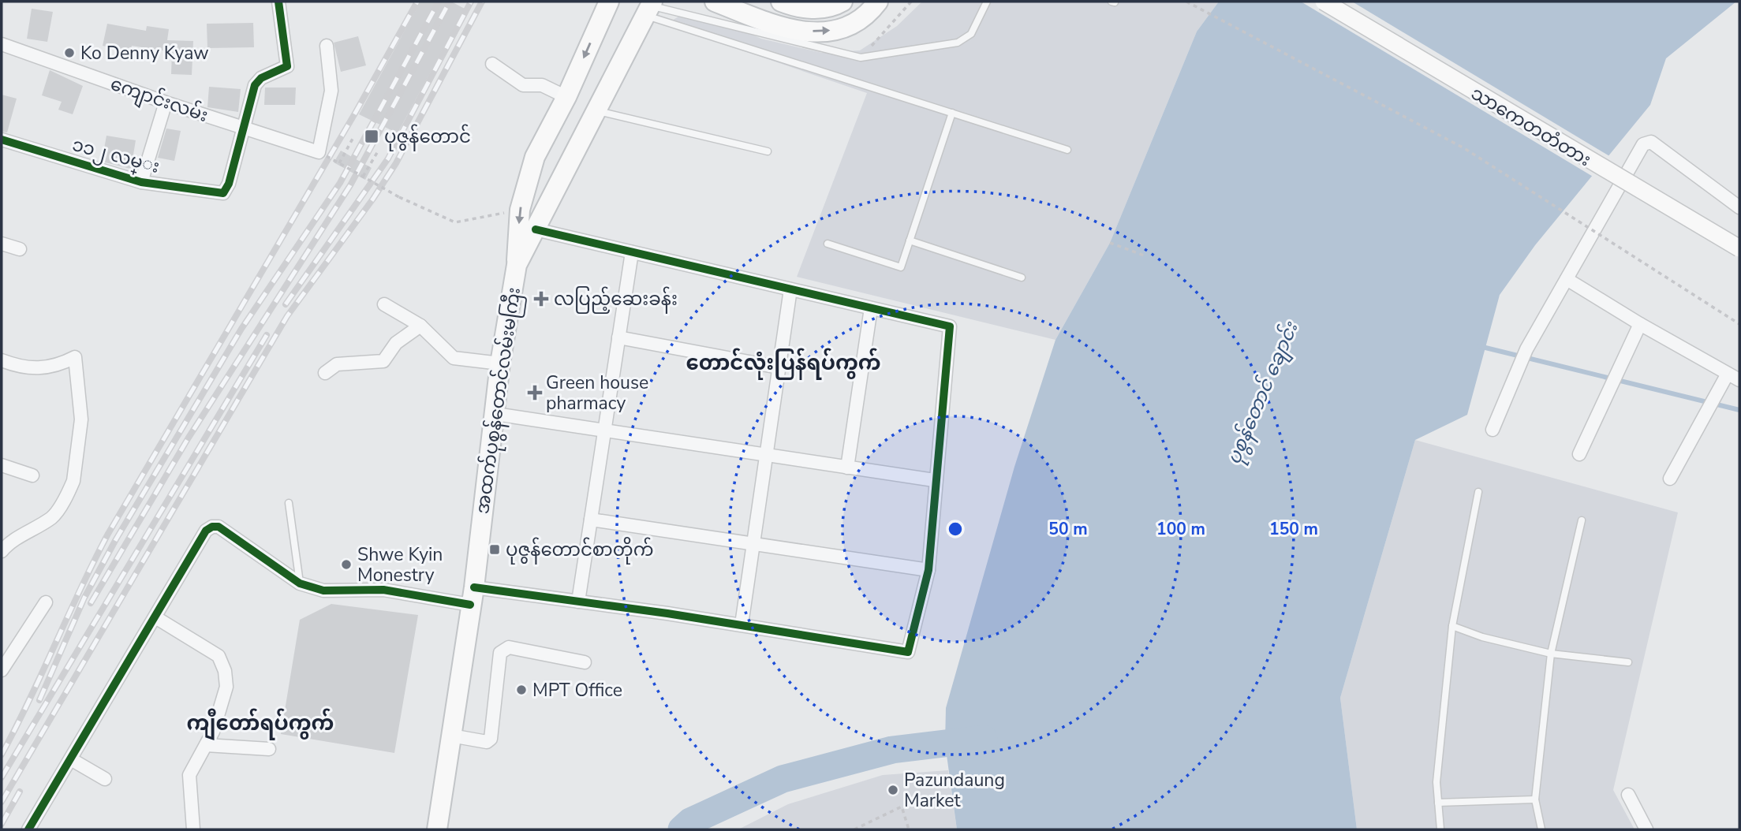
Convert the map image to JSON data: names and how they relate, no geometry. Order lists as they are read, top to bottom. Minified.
{"streets":{"main road":["သာကေတတံတား","အထက်ပုစွန်တောင်လမ်းမကြီး"],"street":["ကျောင်းလမ်း","၁၁၂ လမ္း"]},"crossings":[["ကျောင်းလမ်း","၁၁၂ လမ္း"]],"districts":["တောင်လုံးပြန်ရပ်ကွက်","ကျီတော်ရပ်ကွက်"],"water":["ပုစွန်တောင် ချောင်း"],"places":{"other":["Ko Denny Kyaw","Shwe Kyin Monestry","MPT Office","Pazundaung Market"],"transit":["ပုဇွန်တောင်","ပုဇွန်တောင်စာတိုက်"],"health":["လပြည့်ဆေးခန်း","Green house pharmacy"]},"rings":["50 m","100 m","150 m"]}
